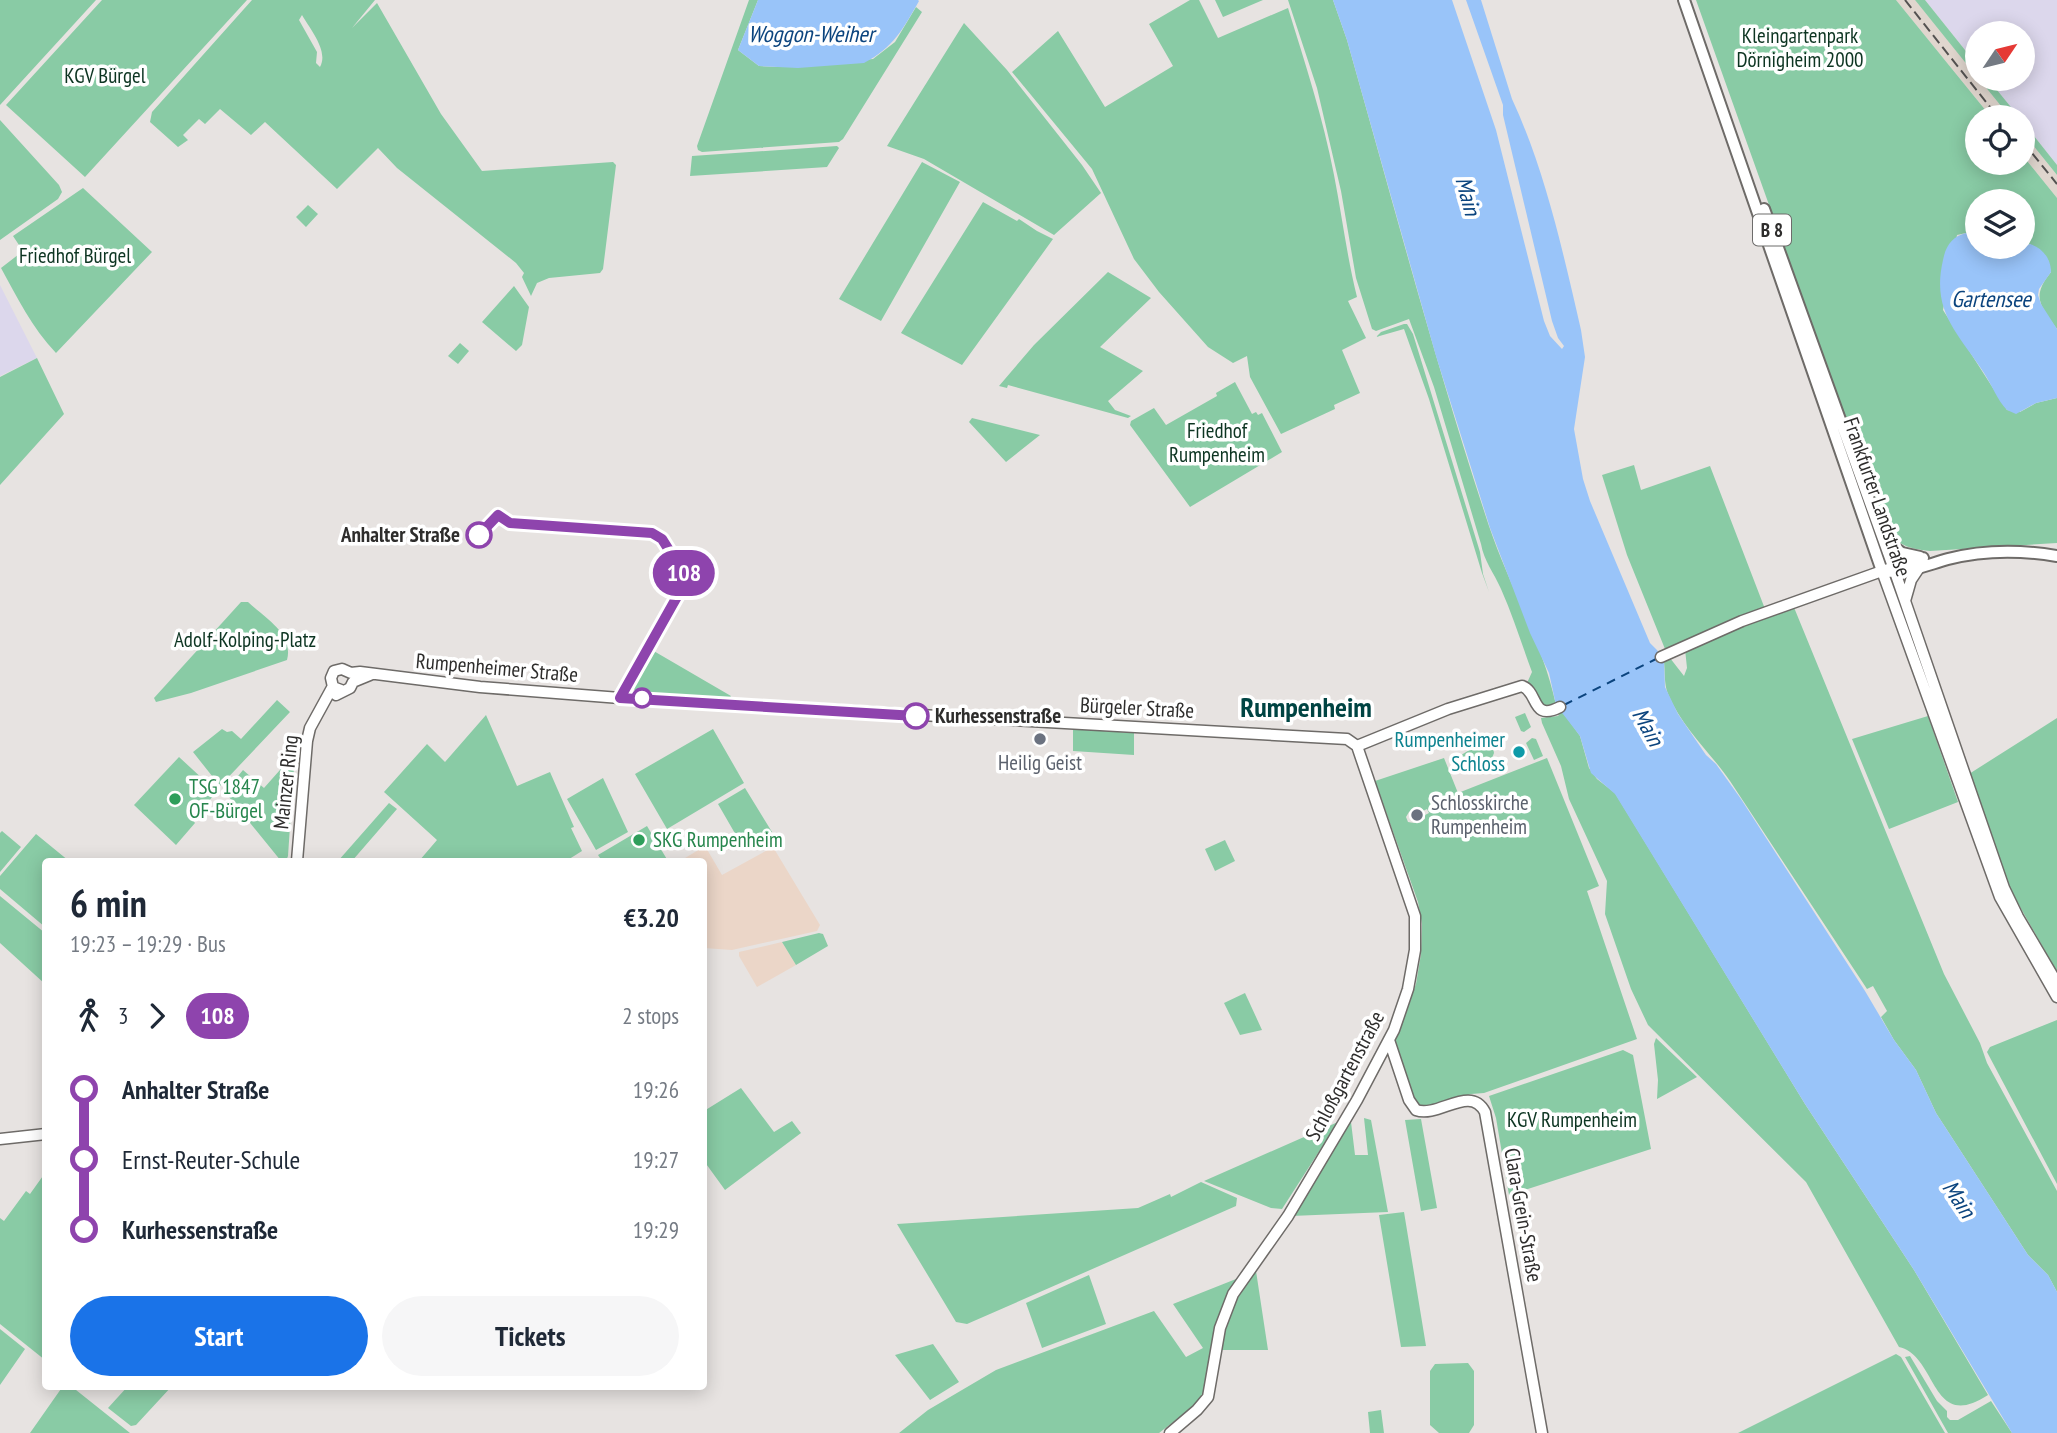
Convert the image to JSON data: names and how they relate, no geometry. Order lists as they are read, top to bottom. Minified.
{"streets":{"main road":["B 8","Frankfurter Landstraße"],"street":["Rumpenheimer Straße","Bürgeler Straße","Mainzer Ring","Schloßgartenstraße","Clara-Grein-Straße"]},"crossings":[["B 8","Frankfurter Landstraße"],["Rumpenheimer Straße","Bürgeler Straße"],["Rumpenheimer Straße","Mainzer Ring"],["Bürgeler Straße","Schloßgartenstraße"],["Schloßgartenstraße","Clara-Grein-Straße"]],"districts":["Rumpenheim"],"water":["Woggon-Weiher","Main","Gartensee"],"parks":["Kleingartenpark Dörnigheim 2000","KGV Bürgel","Friedhof Bürgel","Friedhof Rumpenheim","Adolf-Kolping-Platz","KGV Rumpenheim"],"places":["Anhalter Straße","Kurhessenstraße","Heilig Geist","Rumpenheimer Schloss","TSG 1847 OF-Bürgel","Schlosskirche Rumpenheim","SKG Rumpenheim"],"lines":["bus line 108"],"north":"top right","page":{"on_map":"108","heading":["6 min","19:23 – 19:29 · Bus","€3.20"],"legs":["3","108","2 stops"],"list":[{"name":"Anhalter Straße","value":"19:26"},{"name":"Ernst-Reuter-Schule","value":"19:27"},{"name":"Kurhessenstraße","value":"19:29"}],"buttons":["Start","Tickets"]}}
